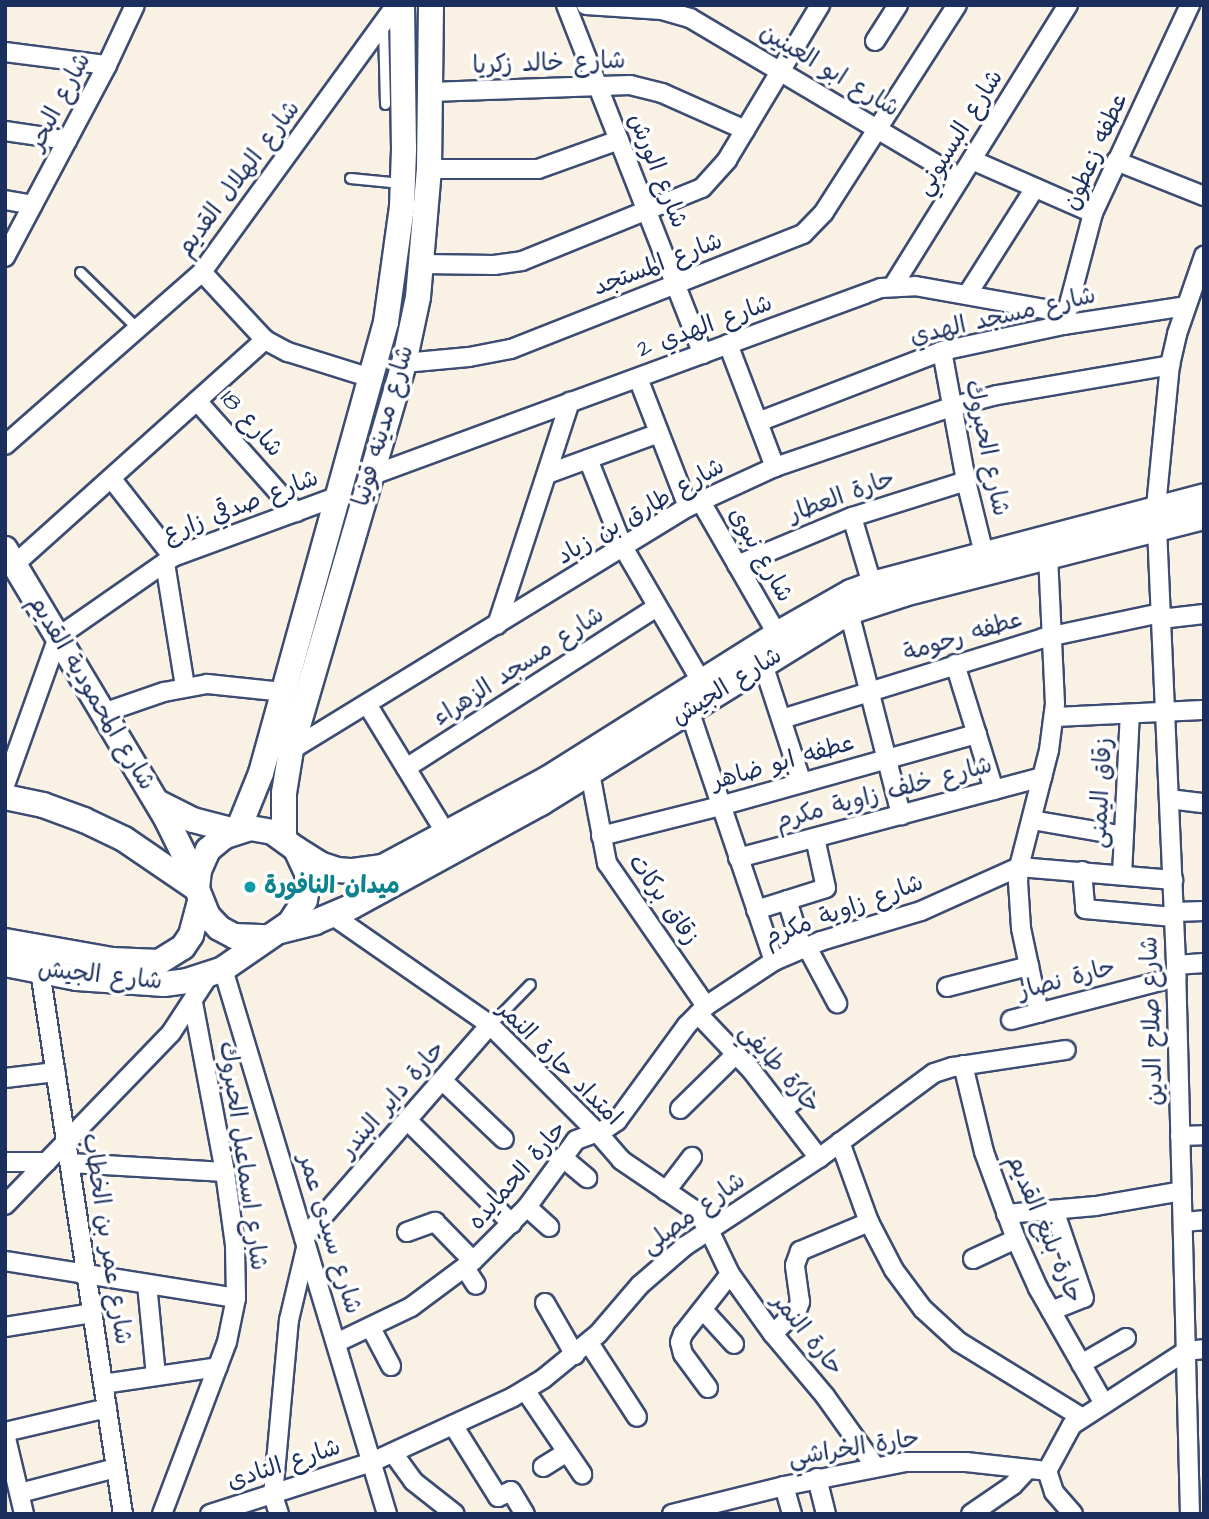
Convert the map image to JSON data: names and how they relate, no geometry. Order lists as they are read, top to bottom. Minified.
{"streets":{"main road":["شارع مدينه قونيا","شارع الجيش","شارع المحمودية القديم"],"street":["شارع خالد زكريا","شارع ابو العينين","شارع البحر","شارع البسيوني","عطفه زعطون","شارع الورش","شارع الهلال القديم","شارع المستجد","شارع مسجد الهدي","شارع الهدي 2","شارع 18","شارع الحبروك","حارة العطار","شارع صدقي زارع","شارع طارق بن زياد","شارع نبوى","عطفه رحومة","شارع مسجد الزهراء","عطفه ابو ضاهر","زقاق اليمنى","شارع خلف زاوية مكرم","زقاق بركات","شارع زاوية مكرم","حارة نصار","شارع صلاح الدين","امتداد حارة النمر","حارة طايفي","حارة داير البندر","شارع اسماعيل الحبروك","حارة الحمايده","شارع مصلى","حارة بليغ القديم","شارع سيدى عمر","شارع عمر بن الخطاب","حارة النمر","حارة الخراشي","شارع النادى"]},"crossings":[["شارع خالد زكريا","شارع الورش"],["شارع خالد زكريا","شارع مدينه قونيا"],["شارع ابو العينين","شارع البسيوني"],["شارع ابو العينين","شارع المستجد"],["شارع البسيوني","شارع الهدي 2"],["عطفه زعطون","شارع مسجد الهدي"],["عطفه زعطون","شارع الهدي 2"],["شارع الورش","شارع المستجد"],["شارع الورش","شارع الهدي 2"],["شارع المستجد","شارع مدينه قونيا"],["شارع مسجد الهدي","شارع الهدي 2"],["شارع مسجد الهدي","شارع الحبروك"],["شارع مسجد الهدي","شارع صلاح الدين"],["شارع الهدي 2","شارع مدينه قونيا"],["شارع الهدي 2","شارع نبوى"],["شارع 18","شارع صدقي زارع"],["شارع مدينه قونيا","شارع صدقي زارع"],["شارع مدينه قونيا","شارع طارق بن زياد"],["شارع مدينه قونيا","شارع الجيش"],["شارع مدينه قونيا","شارع المحمودية القديم"],["شارع الحبروك","حارة العطار"],["شارع الحبروك","شارع طارق بن زياد"],["شارع الحبروك","شارع الجيش"],["حارة العطار","شارع نبوى"],["شارع صدقي زارع","شارع المحمودية القديم"],["شارع طارق بن زياد","شارع نبوى"],["شارع طارق بن زياد","شارع صلاح الدين"],["شارع نبوى","شارع الجيش"],["عطفه رحومة","شارع صلاح الدين"],["شارع الجيش","شارع المحمودية القديم"],["شارع الجيش","زقاق بركات"],["شارع الجيش","شارع صلاح الدين"],["شارع الجيش","امتداد حارة النمر"],["شارع الجيش","شارع سيدى عمر"],["شارع الجيش","شارع عمر بن الخطاب"],["عطفه ابو ضاهر","زقاق بركات"],["زقاق اليمنى","شارع زاوية مكرم"],["زقاق بركات","شارع زاوية مكرم"],["زقاق بركات","حارة طايفي"],["شارع زاوية مكرم","شارع صلاح الدين"],["شارع زاوية مكرم","امتداد حارة النمر"],["شارع زاوية مكرم","حارة طايفي"],["شارع زاوية مكرم","حارة الحمايده"],["حارة نصار","شارع صلاح الدين"],["امتداد حارة النمر","حارة داير البندر"],["امتداد حارة النمر","حارة الحمايده"],["امتداد حارة النمر","شارع مصلى"],["امتداد حارة النمر","حارة النمر"],["حارة طايفي","شارع مصلى"],["حارة داير البندر","شارع سيدى عمر"],["حارة الحمايده","شارع سيدى عمر"],["شارع مصلى","حارة بليغ القديم"],["شارع مصلى","شارع سيدى عمر"],["شارع مصلى","حارة النمر"],["شارع مصلى","شارع النادى"],["شارع سيدى عمر","شارع النادى"],["حارة النمر","حارة الخراشي"]],"places":["ميدان النافورة"]}
